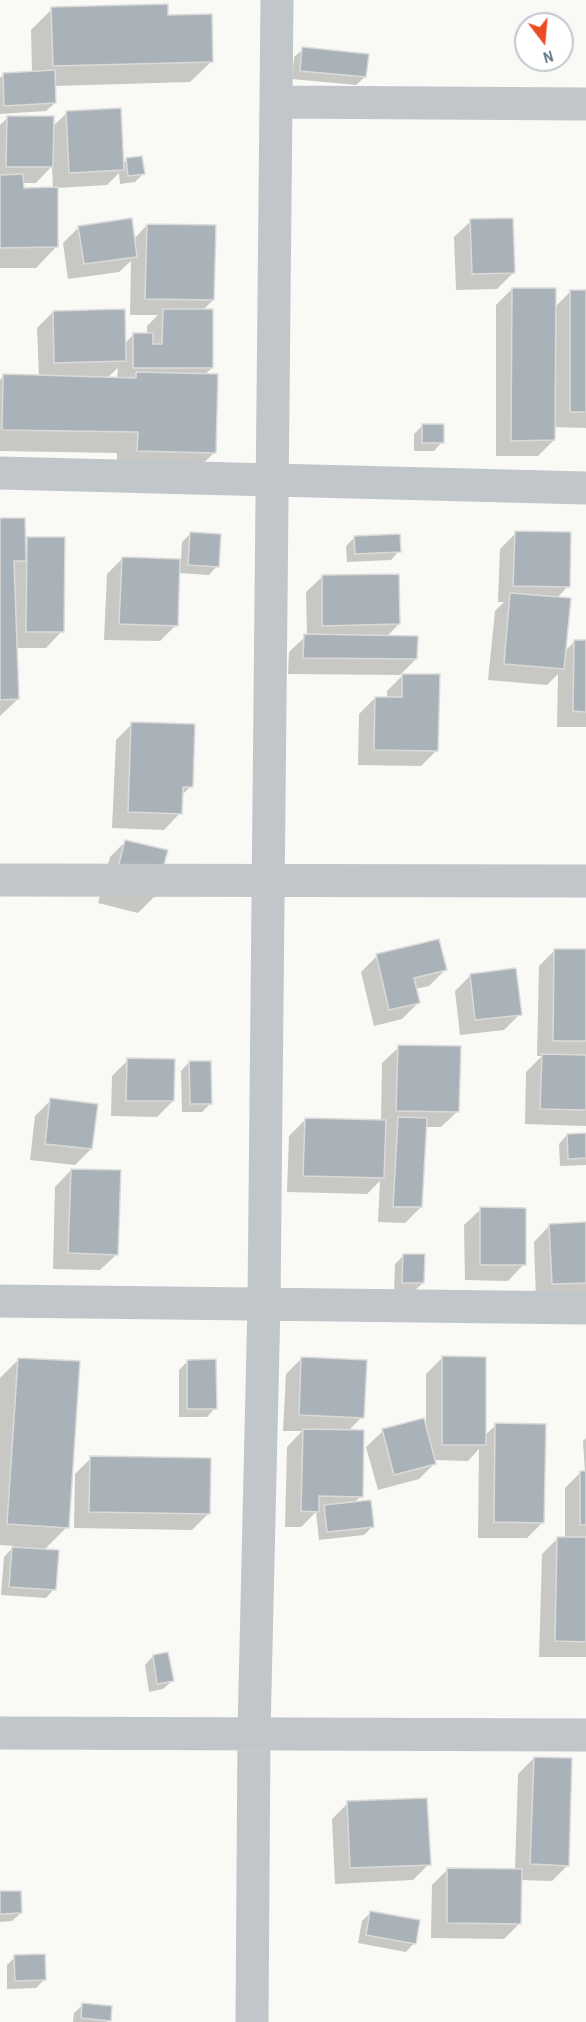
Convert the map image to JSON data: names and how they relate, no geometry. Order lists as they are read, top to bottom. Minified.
{"north":"bottom"}
